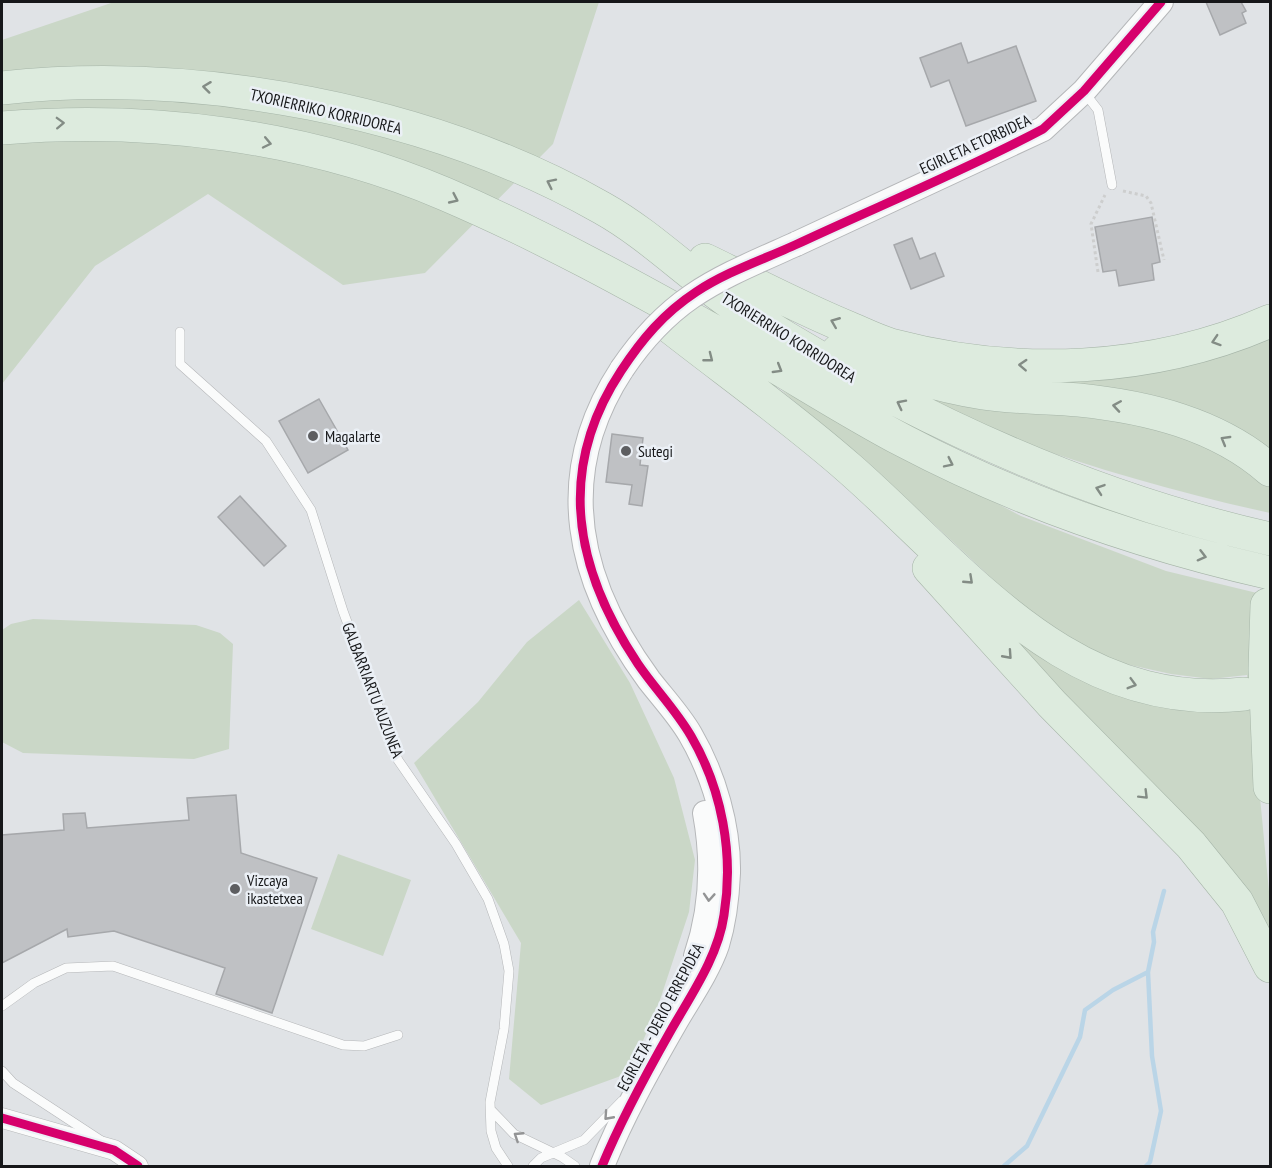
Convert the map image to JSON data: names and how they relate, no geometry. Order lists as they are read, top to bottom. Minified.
{"streets":{"highway":["TXORIERRIKO KORRIDOREA"],"street":["EGIRLETA ETORBIDEA","EGIRLETA - DERIO ERREPIDEA"],"lane":["GALBARRIARTU AUZUNEA"]},"crossings":[["EGIRLETA ETORBIDEA","EGIRLETA - DERIO ERREPIDEA"]],"places":["Magalarte","Sutegi","Vizcaya ikastetxea"]}
